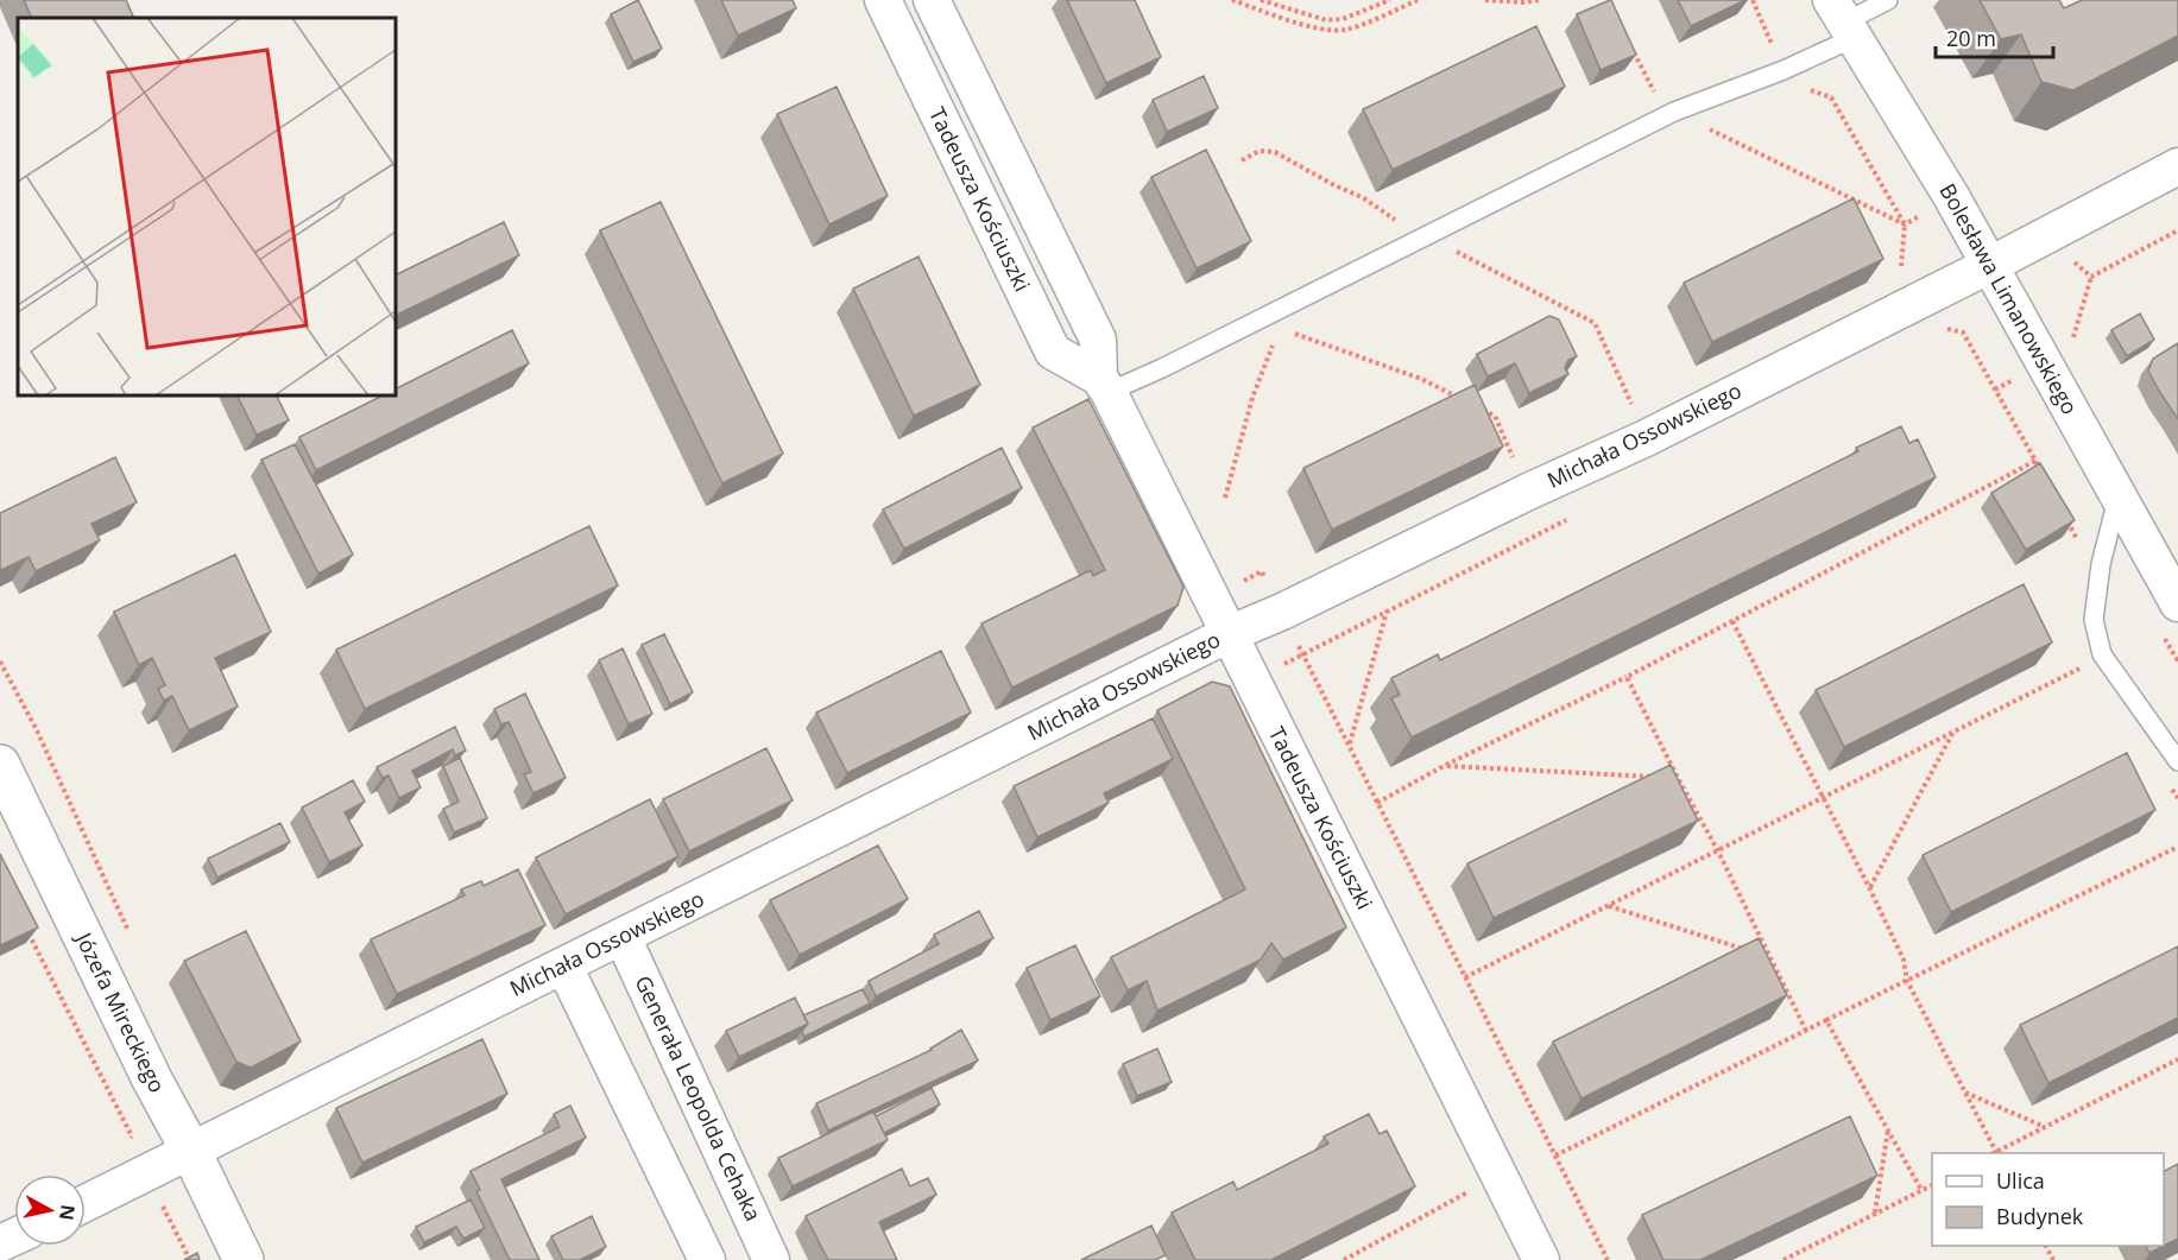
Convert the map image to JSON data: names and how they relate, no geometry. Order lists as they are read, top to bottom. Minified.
{"streets":{"street":["Tadeusza Kościuszki","Bolesława Limanowskiego","Michała Ossowskiego","Józefa Mireckiego","Generała Leopolda Cehaka"]},"crossings":[["Tadeusza Kościuszki","Michała Ossowskiego"],["Bolesława Limanowskiego","Michała Ossowskiego"],["Michała Ossowskiego","Józefa Mireckiego"],["Michała Ossowskiego","Generała Leopolda Cehaka"]],"legend":["Ulica","Budynek"],"scale_bar":"20 m","north":"right"}
